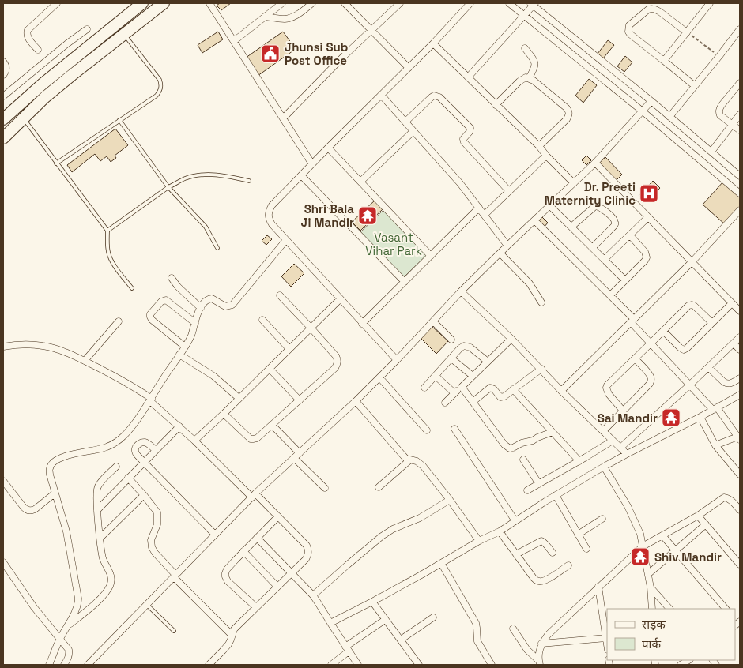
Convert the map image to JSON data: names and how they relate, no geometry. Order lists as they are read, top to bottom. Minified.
{"parks":["Vasant Vihar Park"],"places":{"public building":["Jhunsi Sub Post Office"],"hospital":["Dr. Preeti Maternity Clinic"],"temple":["Shri Bala Ji Mandir","Sai Mandir","Shiv Mandir"]},"legend":["सड़क","पार्क"]}
